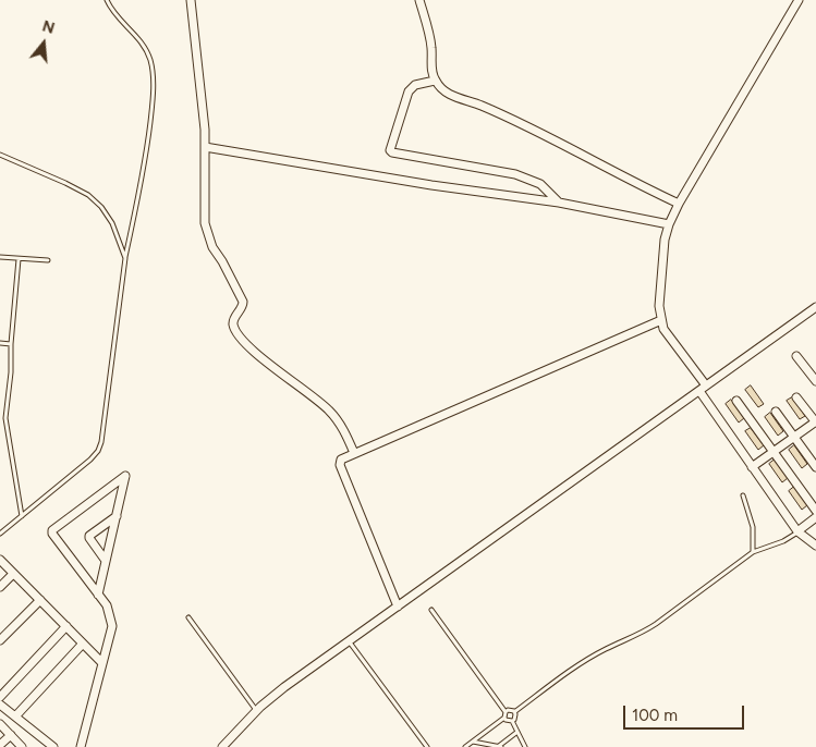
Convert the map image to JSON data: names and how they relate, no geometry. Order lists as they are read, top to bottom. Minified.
{"scale_bar":"100 m","north":"top"}
